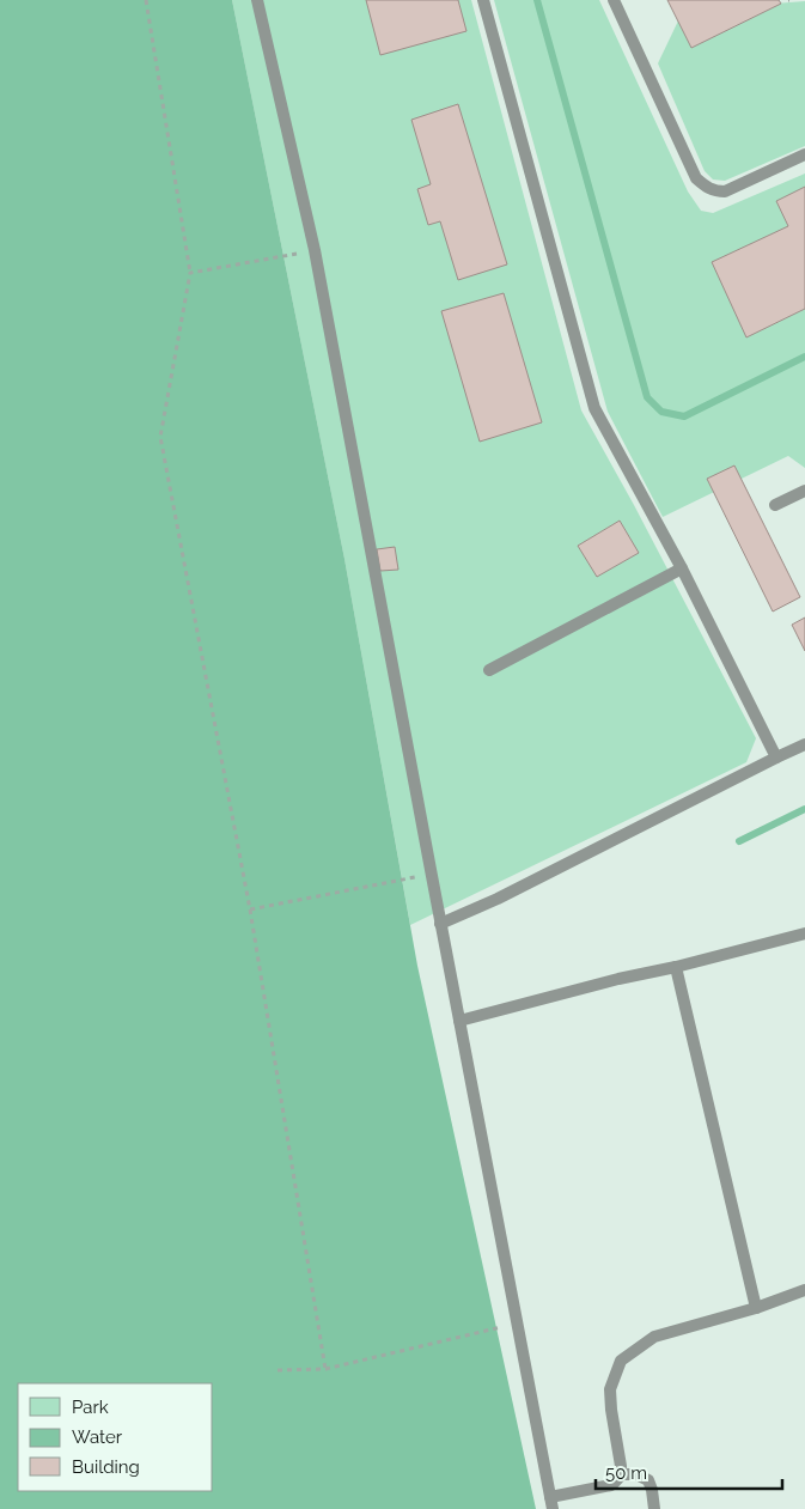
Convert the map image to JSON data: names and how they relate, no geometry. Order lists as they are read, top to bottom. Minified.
{"legend":["Park","Water","Building"],"scale_bar":"50 m"}
